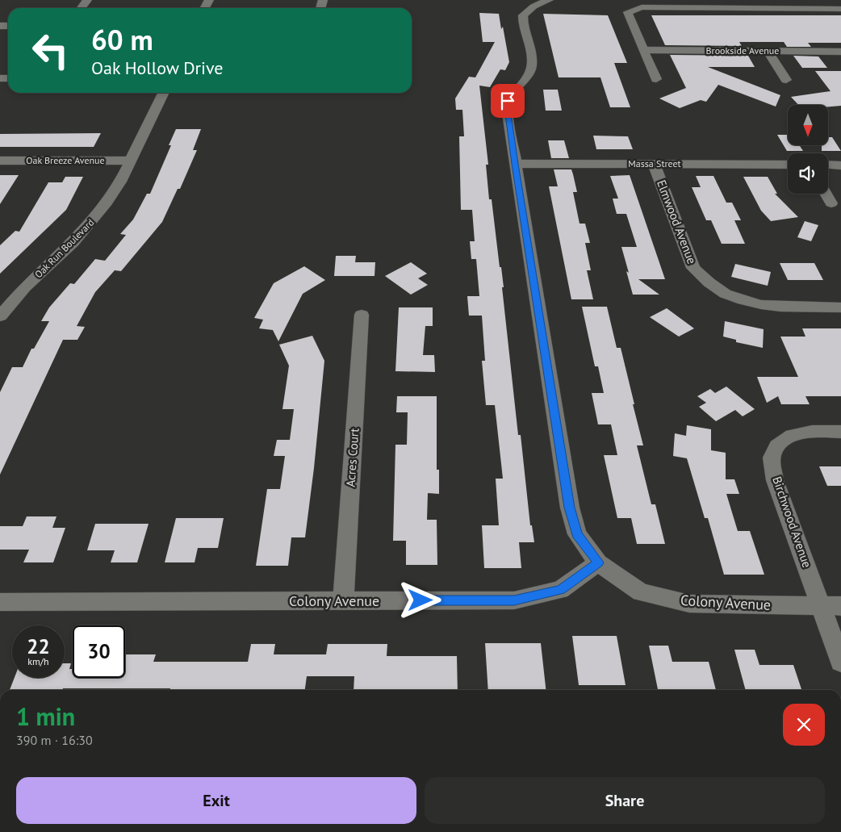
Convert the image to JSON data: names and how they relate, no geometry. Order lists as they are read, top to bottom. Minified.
{"streets":{"street":["Brookside Avenue","Oak Breeze Avenue","Massa Street","Elmwood Avenue","Oak Run Boulevard","Acres Court","Birchwood Avenue","Colony Avenue"]},"crossings":[["Oak Breeze Avenue","Oak Run Boulevard"],["Massa Street","Elmwood Avenue"],["Acres Court","Colony Avenue"],["Birchwood Avenue","Colony Avenue"]],"north":"bottom","page":{"turn":["60 m","Oak Hollow Drive"],"speed":"22 km/h","limit":"30","heading":["1 min","390 m · 16:30"],"buttons":["Exit","Share"]}}
